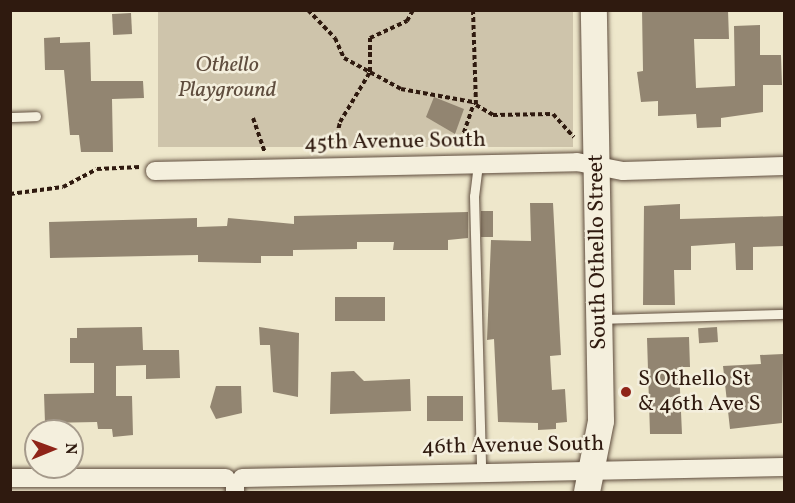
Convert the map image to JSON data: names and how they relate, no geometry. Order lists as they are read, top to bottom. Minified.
{"streets":{"street":["45th Avenue South","South Othello Street","46th Avenue South"]},"crossings":[["45th Avenue South","South Othello Street"],["South Othello Street","46th Avenue South"]],"parks":["Othello Playground"],"places":["S Othello St & 46th Ave S"],"north":"right"}
